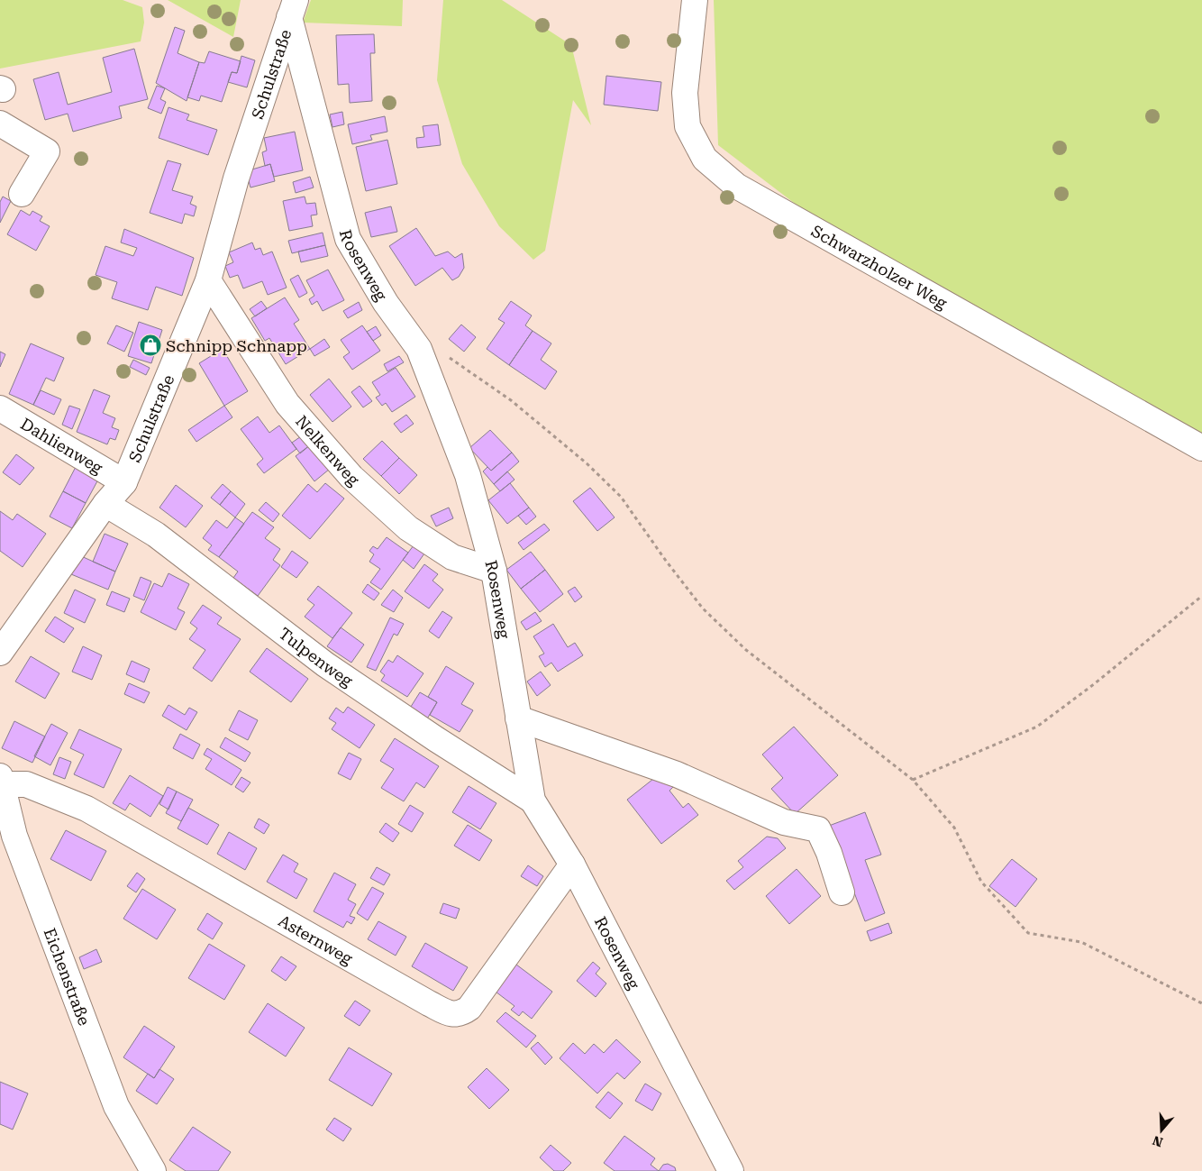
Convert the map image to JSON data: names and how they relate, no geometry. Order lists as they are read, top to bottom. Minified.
{"streets":{"street":["Schulstraße","Rosenweg","Schwarzholzer Weg","Dahlienweg","Nelkenweg","Tulpenweg","Asternweg","Eichenstraße"]},"crossings":[["Schulstraße","Rosenweg"],["Schulstraße","Dahlienweg"],["Schulstraße","Nelkenweg"],["Schulstraße","Tulpenweg"],["Rosenweg","Nelkenweg"],["Rosenweg","Tulpenweg"],["Rosenweg","Asternweg"],["Asternweg","Eichenstraße"]],"places":{"shop":["Schnipp Schnapp"]},"north":"bottom"}
